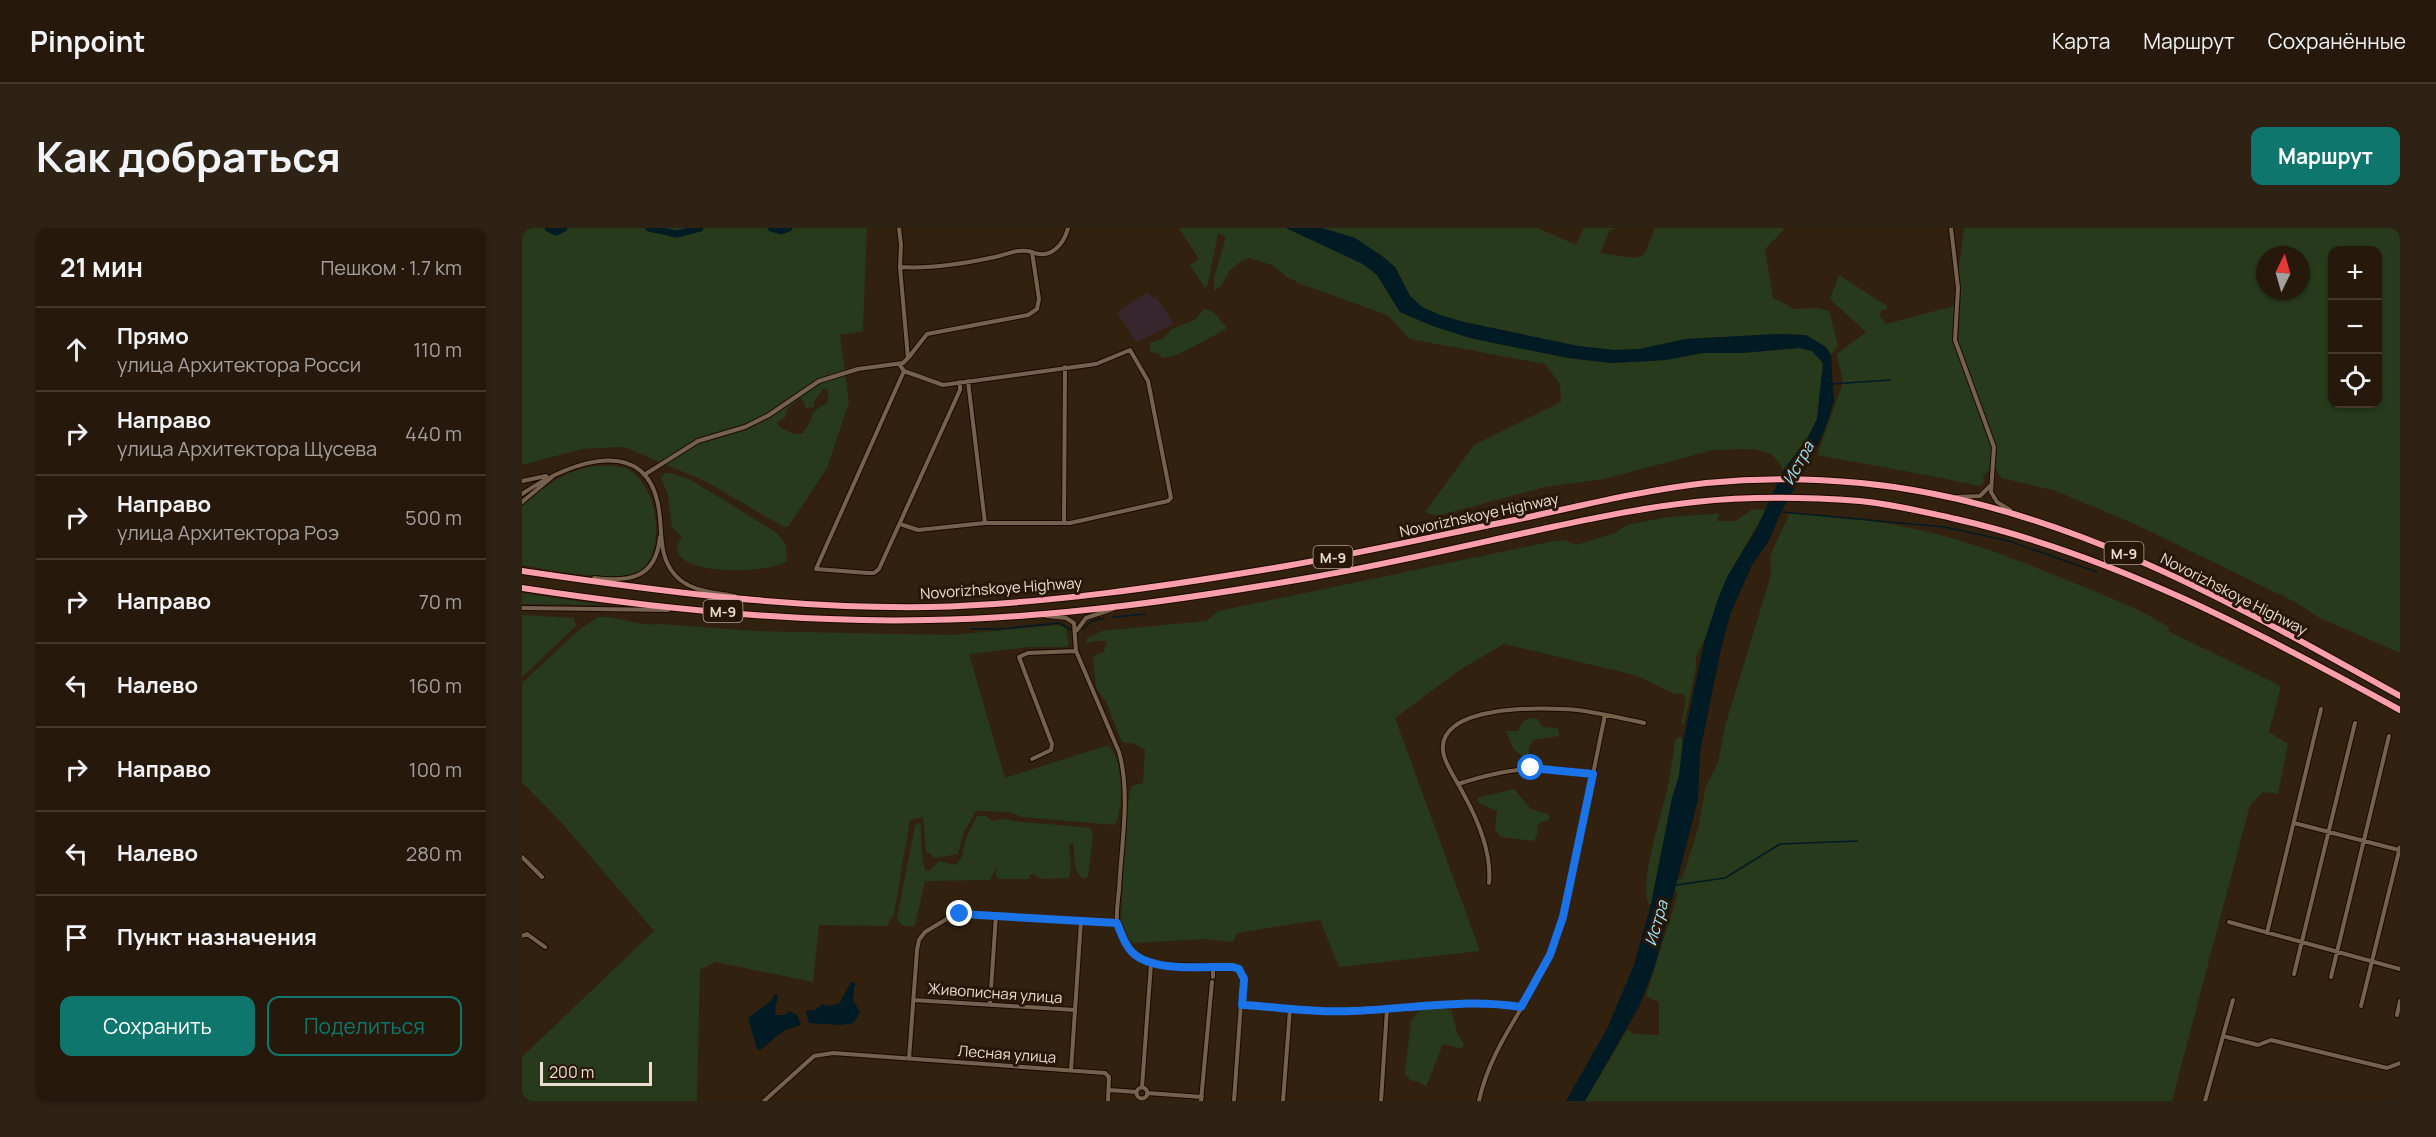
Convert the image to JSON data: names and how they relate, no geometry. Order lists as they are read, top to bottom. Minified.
{"streets":{"highway":["Novorizhskoye Highway","М-9"],"street":["Живописная улица","Лесная улица"]},"water":["Истра"],"scale_bar":"200 m","north":"top","page":{"header":"Pinpoint","nav":["Карта","Маршрут","Сохранённые"],"title":"Как добраться","buttons":["Маршрут",["Сохранить","Поделиться"]],"heading":["21 мин","Пешком · 1.7 km"],"map_buttons":["+","−"],"list":[["Прямо","улица Архитектора Росси","110 m"],["Направо","улица Архитектора Щусева","440 m"],["Направо","улица Архитектора Роэ","500 m"],["Направо","70 m"],["Налево","160 m"],["Направо","100 m"],["Налево","280 m"],"Пункт назначения"],"scale":"200 m"}}
